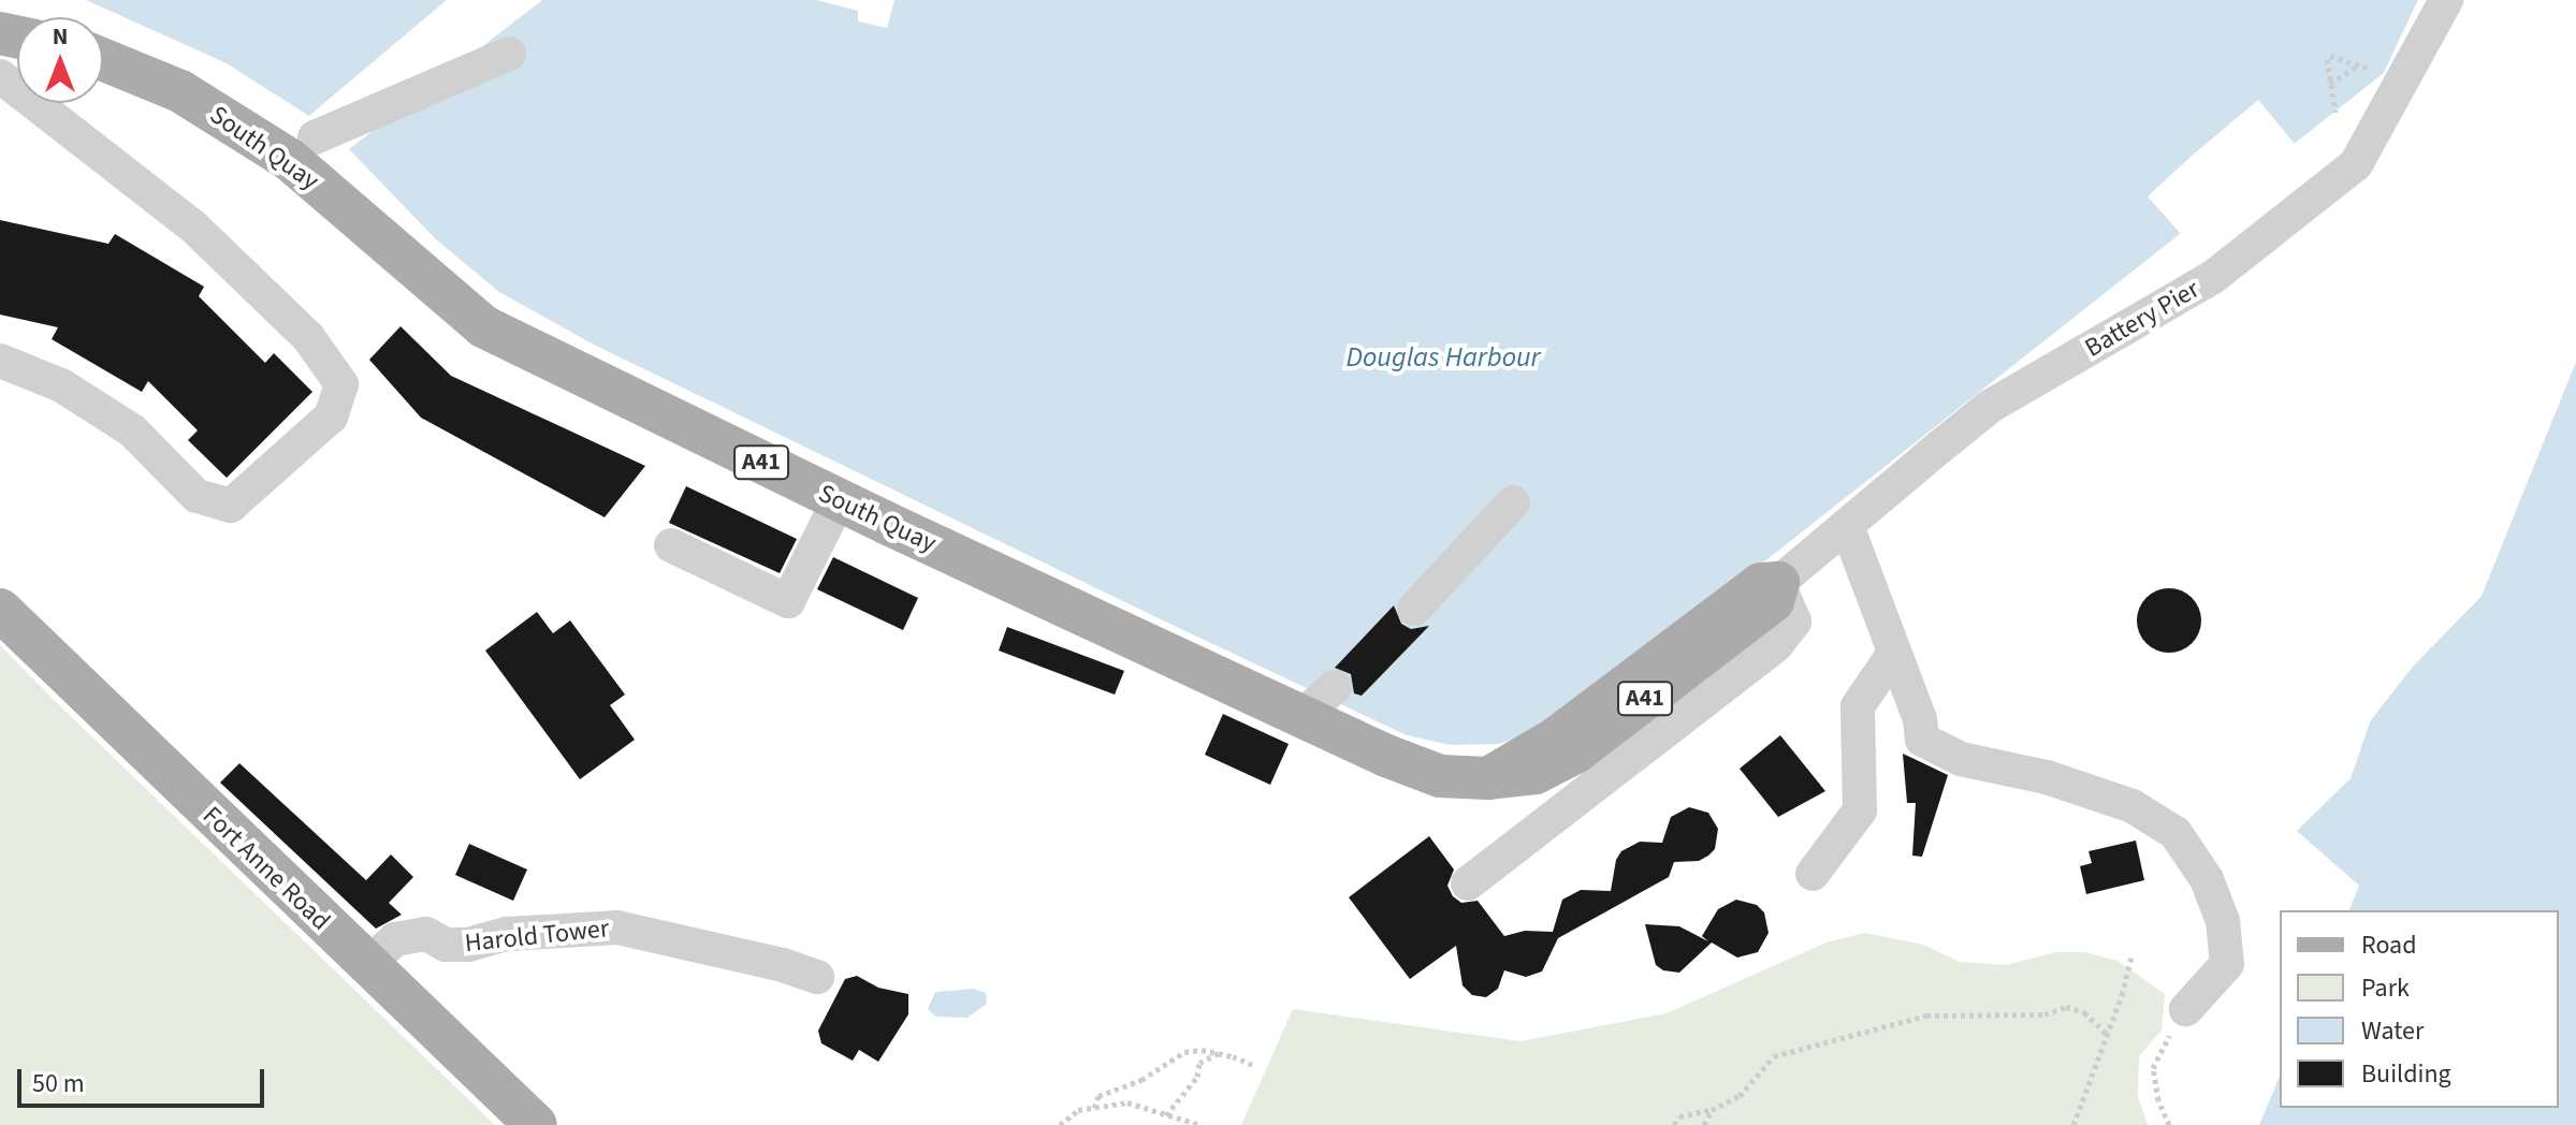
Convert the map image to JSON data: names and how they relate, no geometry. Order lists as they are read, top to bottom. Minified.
{"streets":{"main road":["South Quay","Battery Pier","A41","Fort Anne Road"],"street":["Harold Tower"]},"crossings":[["South Quay","Battery Pier"],["Fort Anne Road","Harold Tower"]],"water":["Douglas Harbour"],"legend":["Road","Park","Water","Building"],"scale_bar":"50 m","north":"top"}
